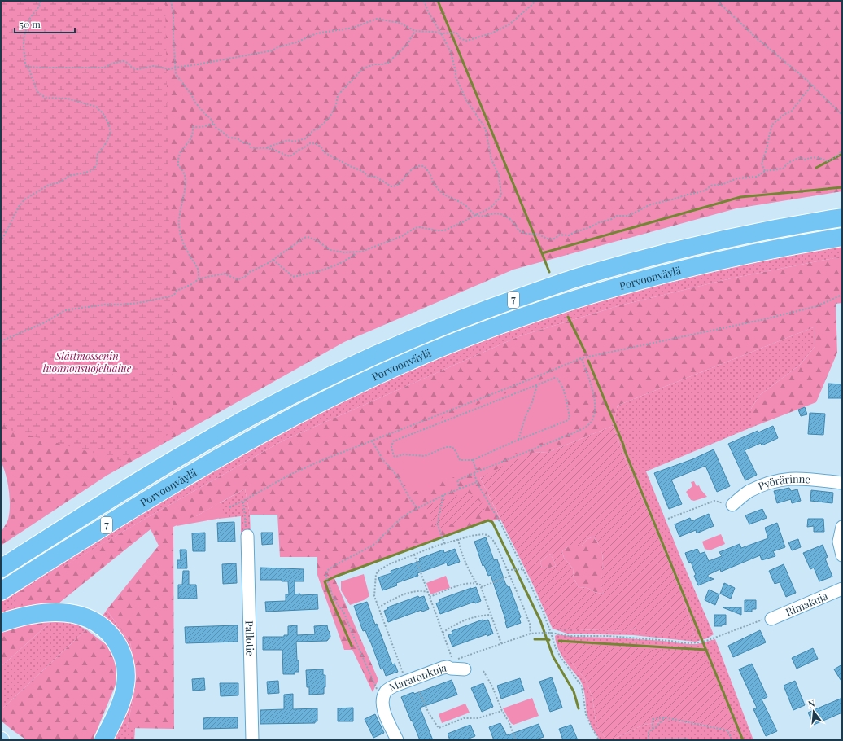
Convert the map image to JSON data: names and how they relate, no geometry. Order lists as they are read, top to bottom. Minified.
{"streets":{"highway":["Porvoonväylä","7"],"street":["Pyörärinne","Rimakuja","Pallotie","Maratonkuja"]},"parks":["Slåttmossenin luonnonsuojelualue"],"scale_bar":"50 m","north":"top"}
